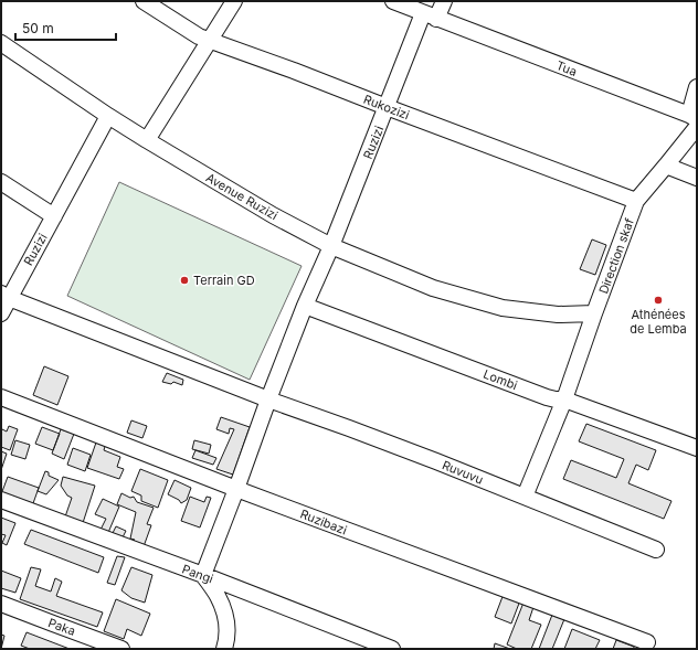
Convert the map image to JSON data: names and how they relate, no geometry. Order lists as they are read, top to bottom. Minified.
{"streets":{"street":["Tua","Rukozizi","Ruzizi","Avenue Ruzizi","Direction skaf","Lombi","Ruvuvu","Ruzibazi","Pangi","Paka"]},"crossings":[["Tua","Ruzizi"],["Tua","Direction skaf"],["Rukozizi","Ruzizi"],["Rukozizi","Direction skaf"],["Ruzizi","Avenue Ruzizi"],["Ruzizi","Lombi"],["Ruzizi","Ruvuvu"],["Ruzizi","Ruzibazi"],["Ruzizi","Pangi"],["Avenue Ruzizi","Direction skaf"],["Direction skaf","Lombi"],["Direction skaf","Ruvuvu"]],"places":["Terrain GD","Athénées de Lemba"],"scale_bar":"50 m"}
